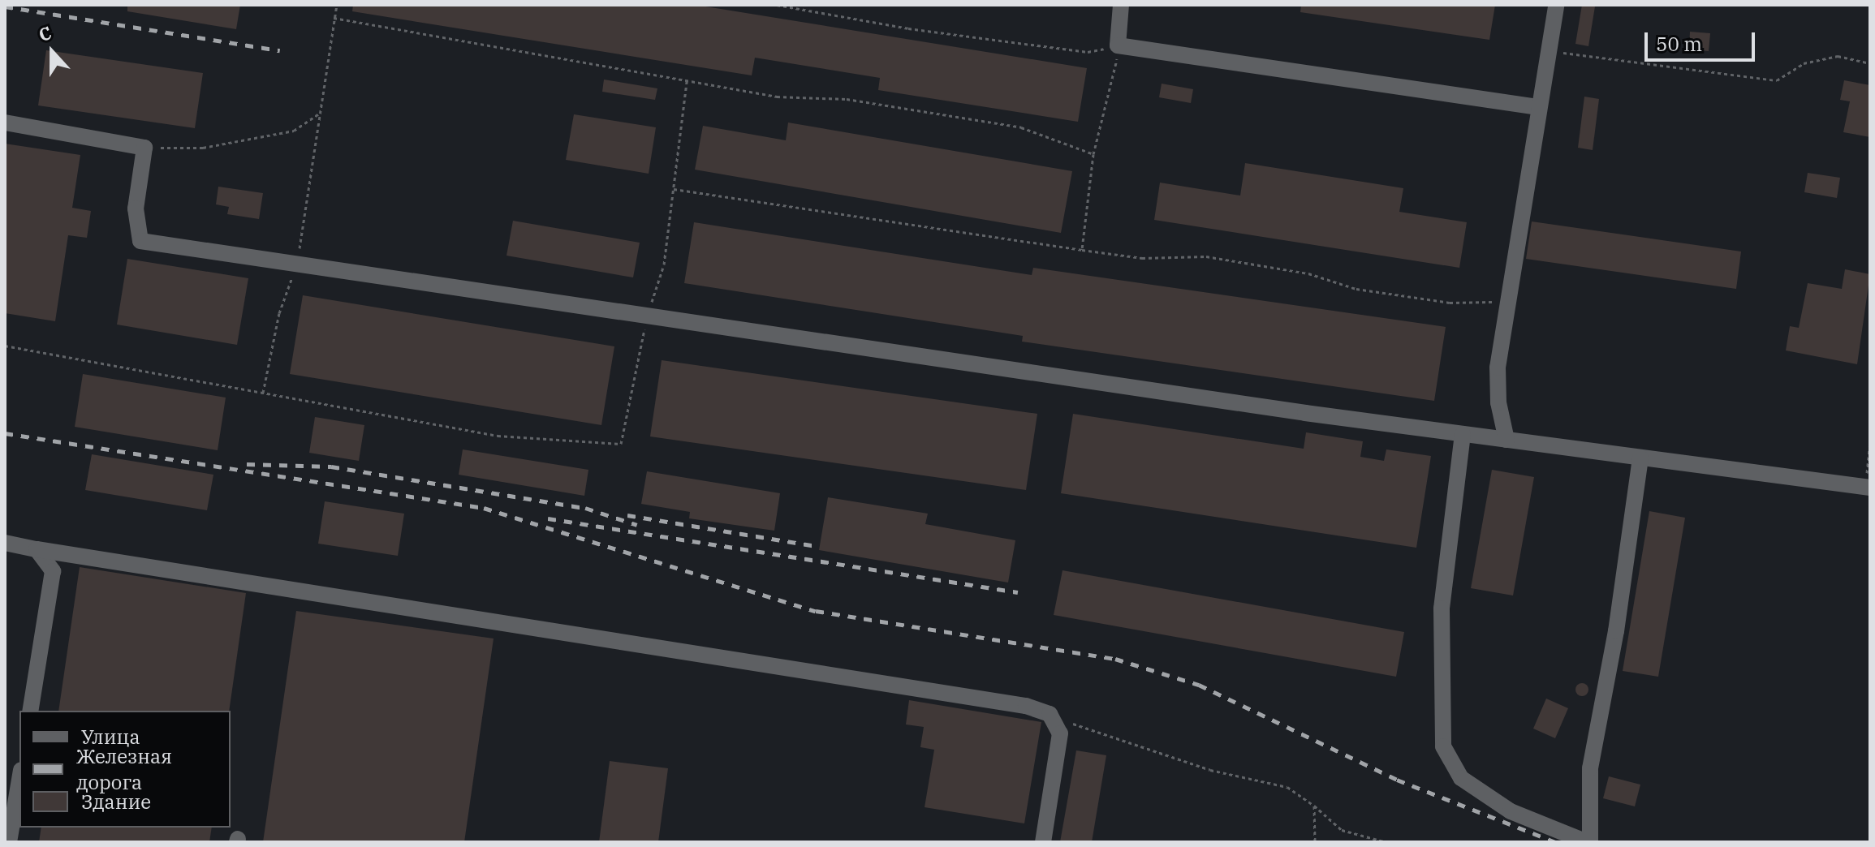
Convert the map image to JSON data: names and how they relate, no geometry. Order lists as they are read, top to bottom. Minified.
{"legend":["Улица","Железная дорога","Здание"],"scale_bar":"50 m","north":"top"}
